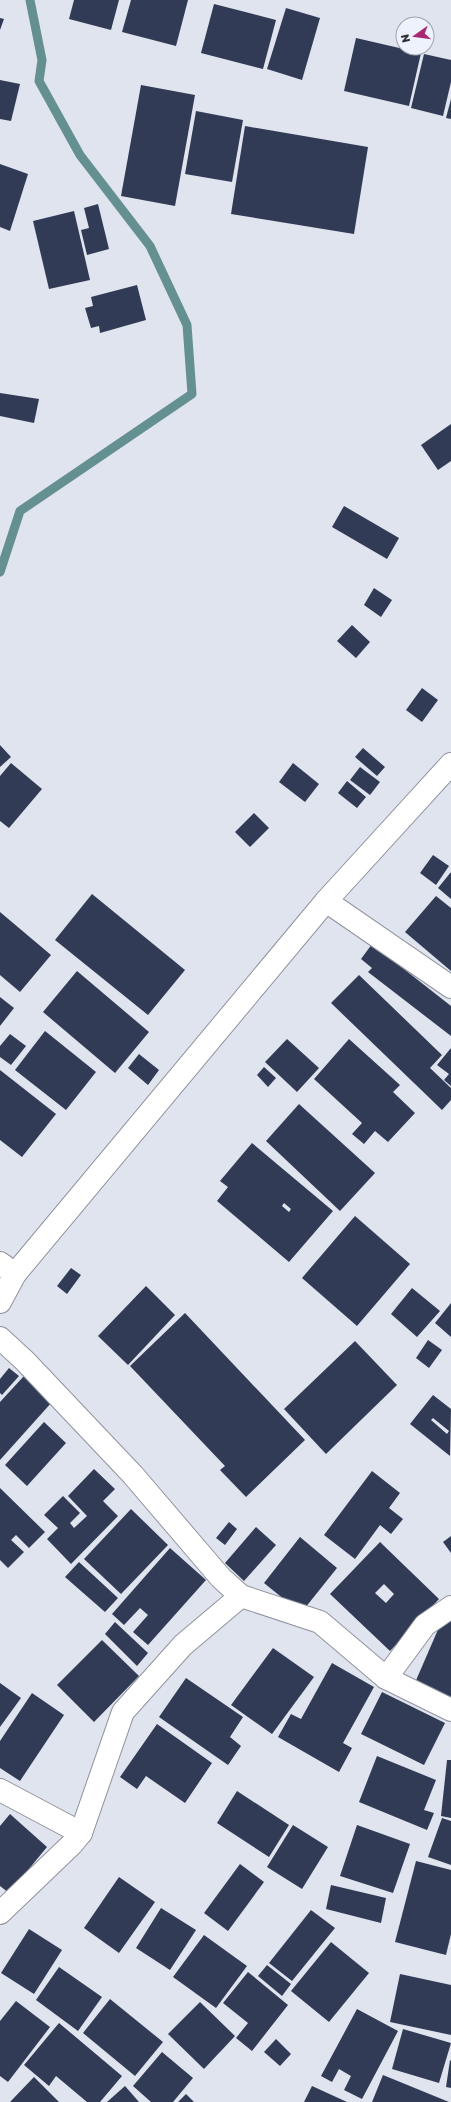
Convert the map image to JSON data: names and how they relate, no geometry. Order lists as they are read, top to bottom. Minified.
{"north":"left"}
